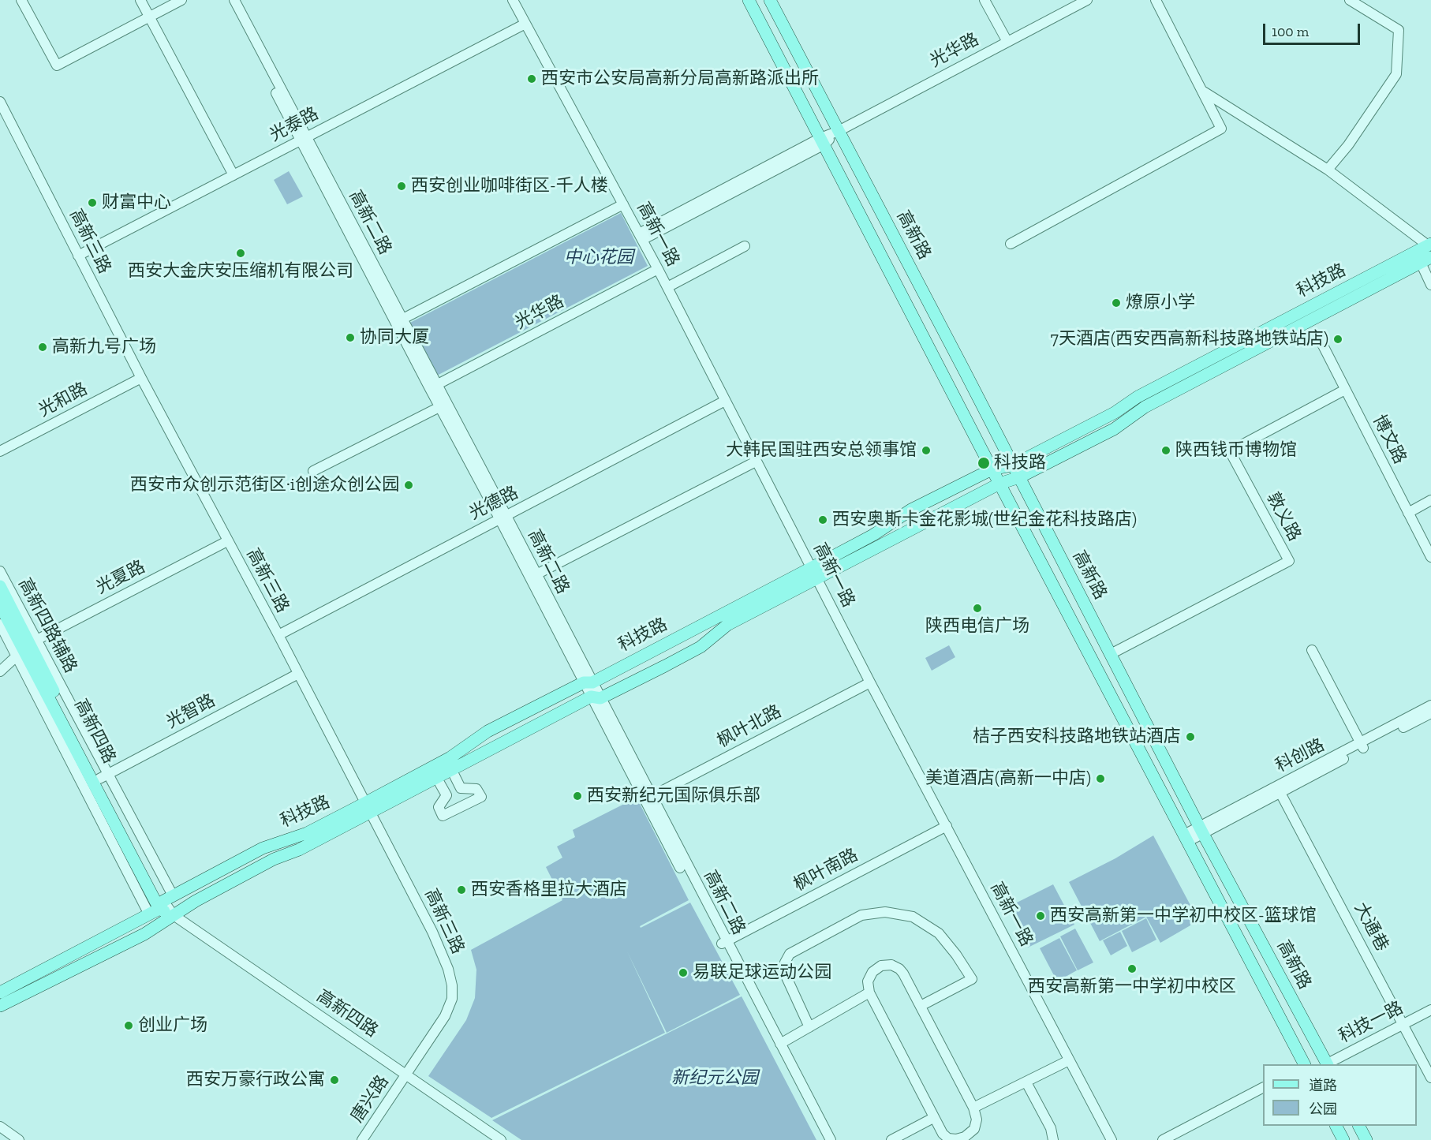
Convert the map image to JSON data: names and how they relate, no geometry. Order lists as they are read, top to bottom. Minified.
{"streets":{"main road":["高新路","科技路","高新四路"],"street":["光华路","光泰路","高新二路","高新一路","高新三路","光和路","博文路","光德路","敦义路","光夏路","高新四路辅路","光智路","枫叶北路","科创路","枫叶南路","大通巷","科技一路","唐兴路"]},"crossings":[["光华路","高新二路"],["光华路","高新一路"],["光华路","高新路"],["光泰路","高新二路"],["光泰路","高新一路"],["光泰路","高新三路"],["高新二路","科技路"],["高新二路","光德路"],["高新二路","枫叶北路"],["高新二路","枫叶南路"],["高新一路","科技路"],["高新一路","光德路"],["高新一路","枫叶北路"],["高新一路","枫叶南路"],["高新路","科技路"],["高新路","敦义路"],["高新路","科创路"],["高新路","科技一路"],["高新三路","科技路"],["高新三路","光和路"],["高新三路","光德路"],["高新三路","光夏路"],["高新三路","光智路"],["高新三路","高新四路"],["高新三路","唐兴路"],["科技路","高新四路"],["博文路","敦义路"],["光夏路","高新四路辅路"],["光夏路","高新四路"],["高新四路辅路","高新四路"],["光智路","高新四路"],["高新四路","唐兴路"],["科创路","大通巷"],["大通巷","科技一路"]],"parks":["中心花园","新纪元公园"],"places":["西安市公安局高新分局高新路派出所","西安创业咖啡街区-千人楼","财富中心","西安大金庆安压缩机有限公司","燎原小学","协同大厦","7天酒店(西安西高新科技路地铁站店)","高新九号广场","大韩民国驻西安总领事馆","陕西钱币博物馆","科技路","西安市众创示范街区·i创途众创公园","西安奥斯卡金花影城(世纪金花科技路店)","陕西电信广场","桔子西安科技路地铁站酒店","美道酒店(高新一中店)","西安新纪元国际俱乐部","西安香格里拉大酒店","西安高新第一中学初中校区-篮球馆","西安高新第一中学初中校区","易联足球运动公园","创业广场","西安万豪行政公寓"],"legend":["道路","公园"],"scale_bar":"100 m"}
